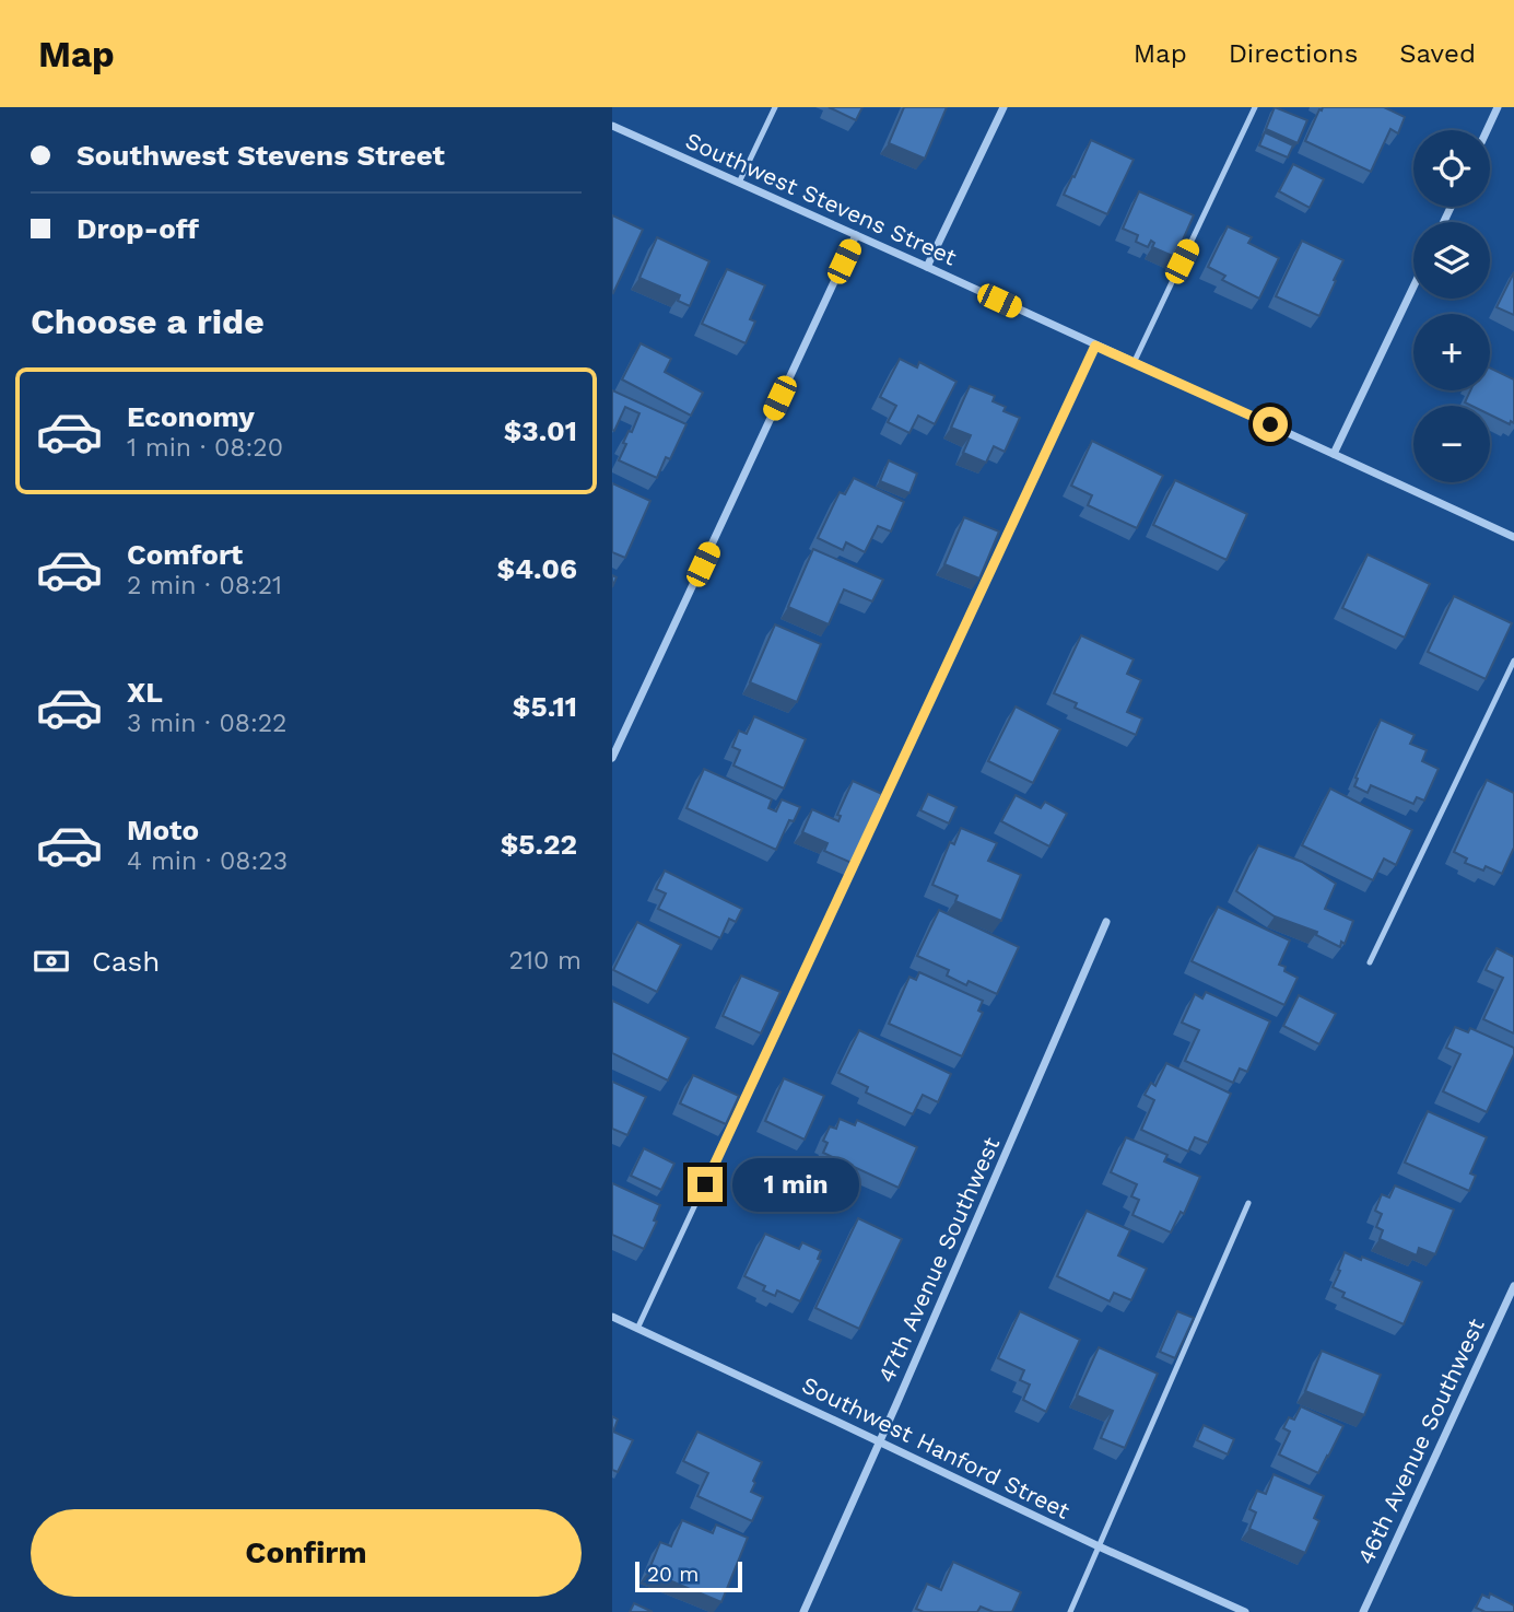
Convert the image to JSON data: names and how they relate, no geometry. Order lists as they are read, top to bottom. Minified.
{"streets":{"street":["Southwest Stevens Street","47th Avenue Southwest","46th Avenue Southwest","Southwest Hanford Street"]},"crossings":[["47th Avenue Southwest","Southwest Hanford Street"]],"scale_bar":"20 m","page":{"header":"Map","nav":["Map","Directions","Saved"],"banner":["Southwest Stevens Street","Drop-off"],"map_buttons":["+","−"],"heading":"Choose a ride","list":[{"name":"Economy","note":"1 min · 08:20","value":"$3.01"},{"name":"Comfort","note":"2 min · 08:21","value":"$4.06"},{"name":"XL","note":"3 min · 08:22","value":"$5.11"},{"name":"Moto","note":"4 min · 08:23","value":"$5.22"}],"pay":["Cash","210 m"],"bubble":"1 min","buttons":"Confirm","scale":"20 m"}}
